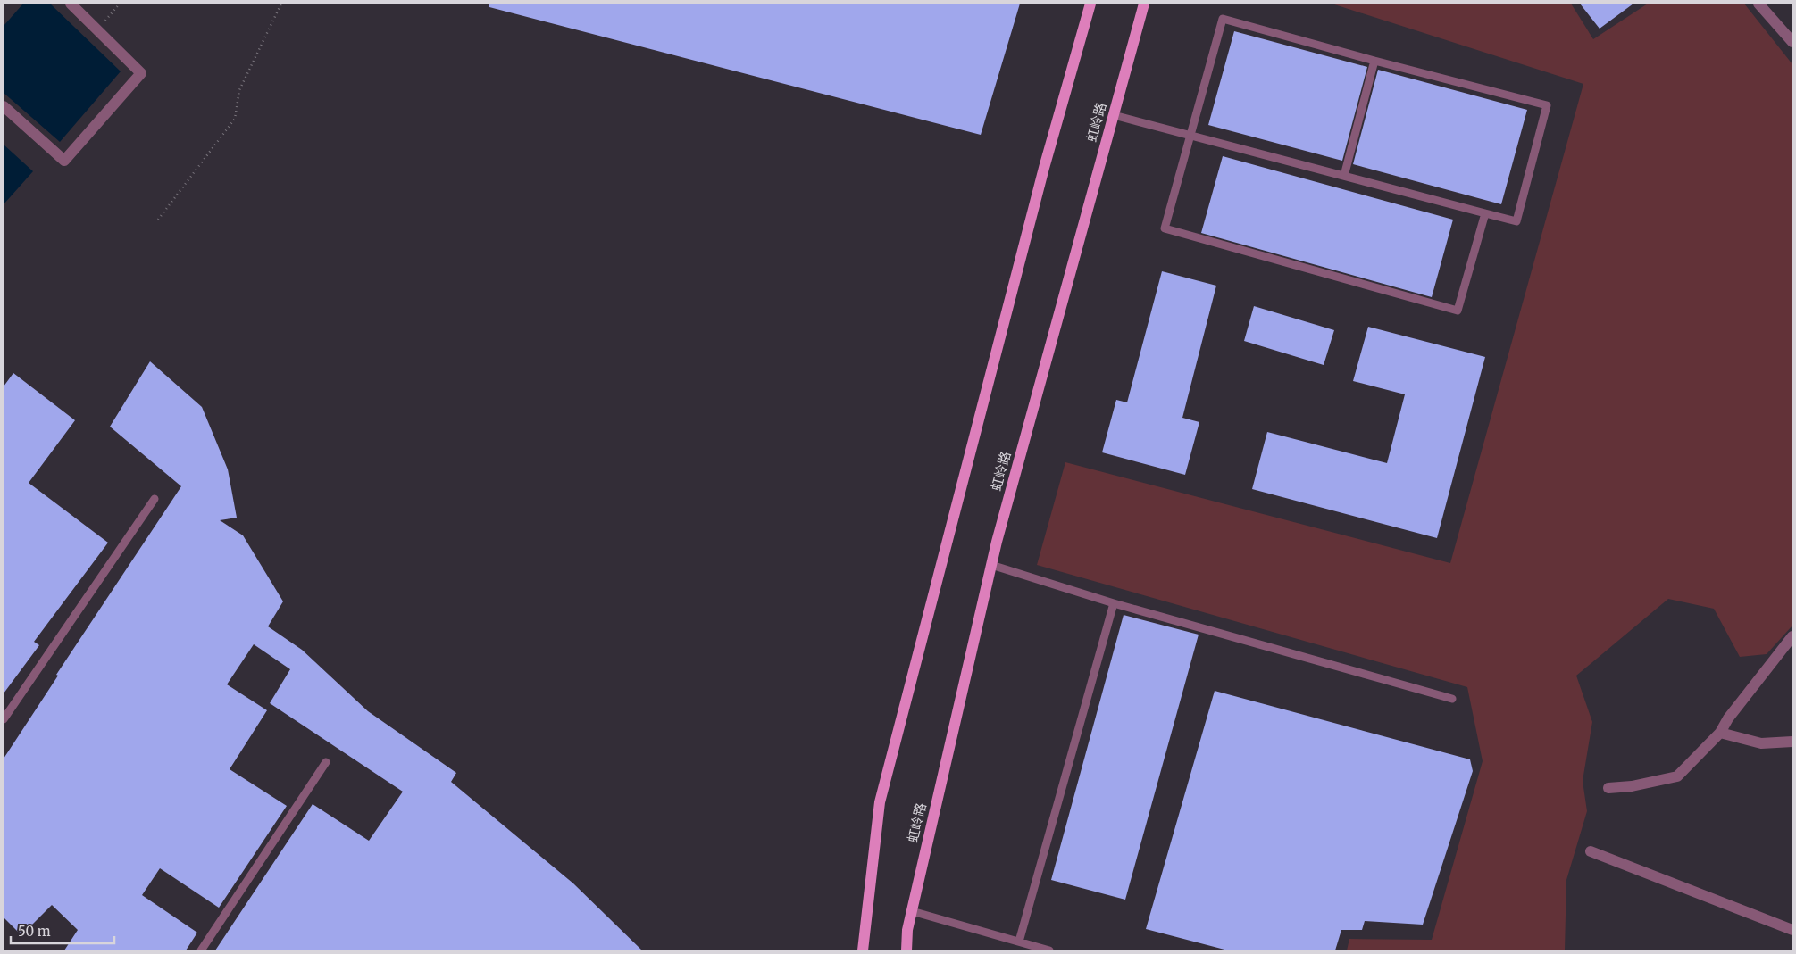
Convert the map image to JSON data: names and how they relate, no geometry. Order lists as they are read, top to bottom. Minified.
{"streets":{"main road":["虹岭路"]},"scale_bar":"50 m"}
